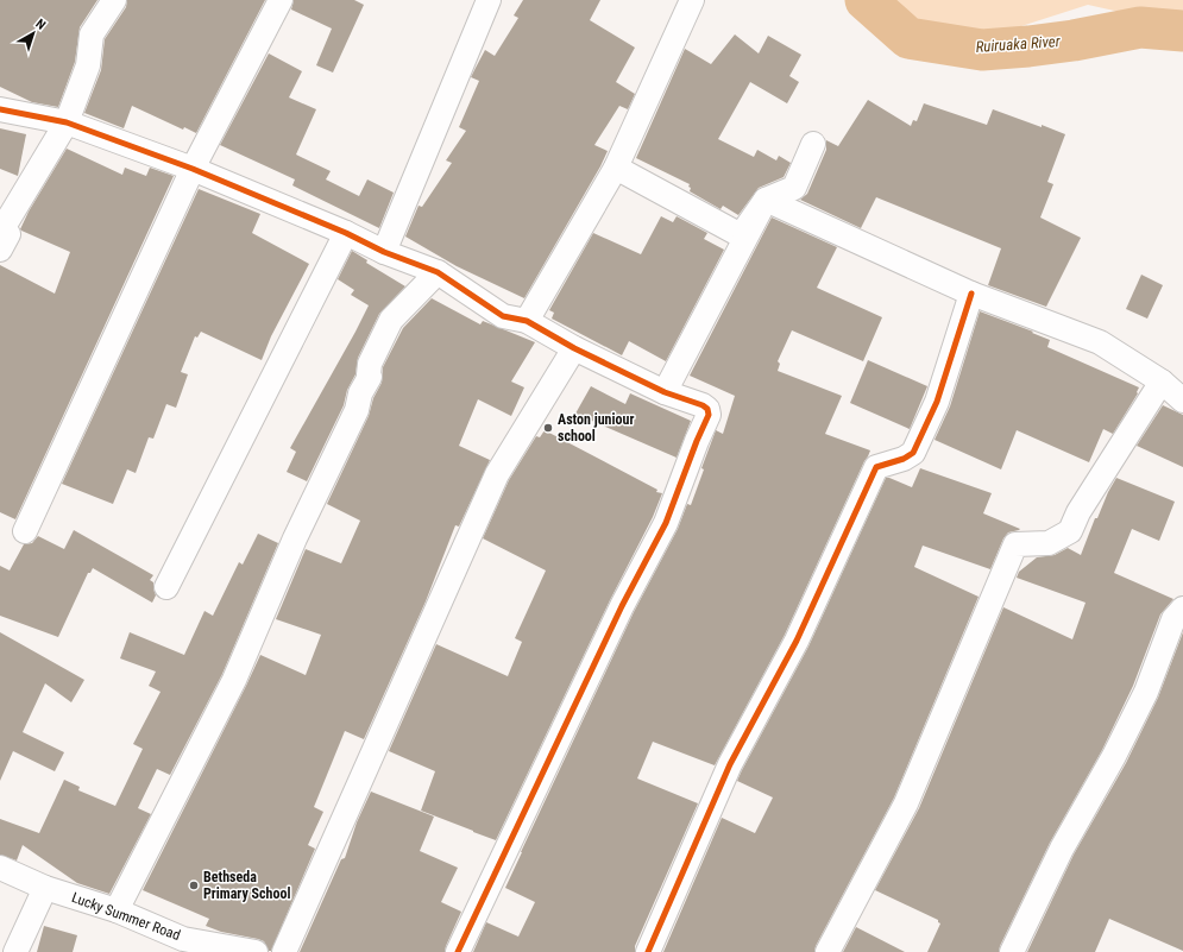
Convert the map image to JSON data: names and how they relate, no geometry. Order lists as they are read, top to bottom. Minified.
{"streets":{"street":["Lucky Summer Road"]},"water":["Ruiruaka River"],"places":["Aston juniour school","Bethseda Primary School"],"north":"top right"}
